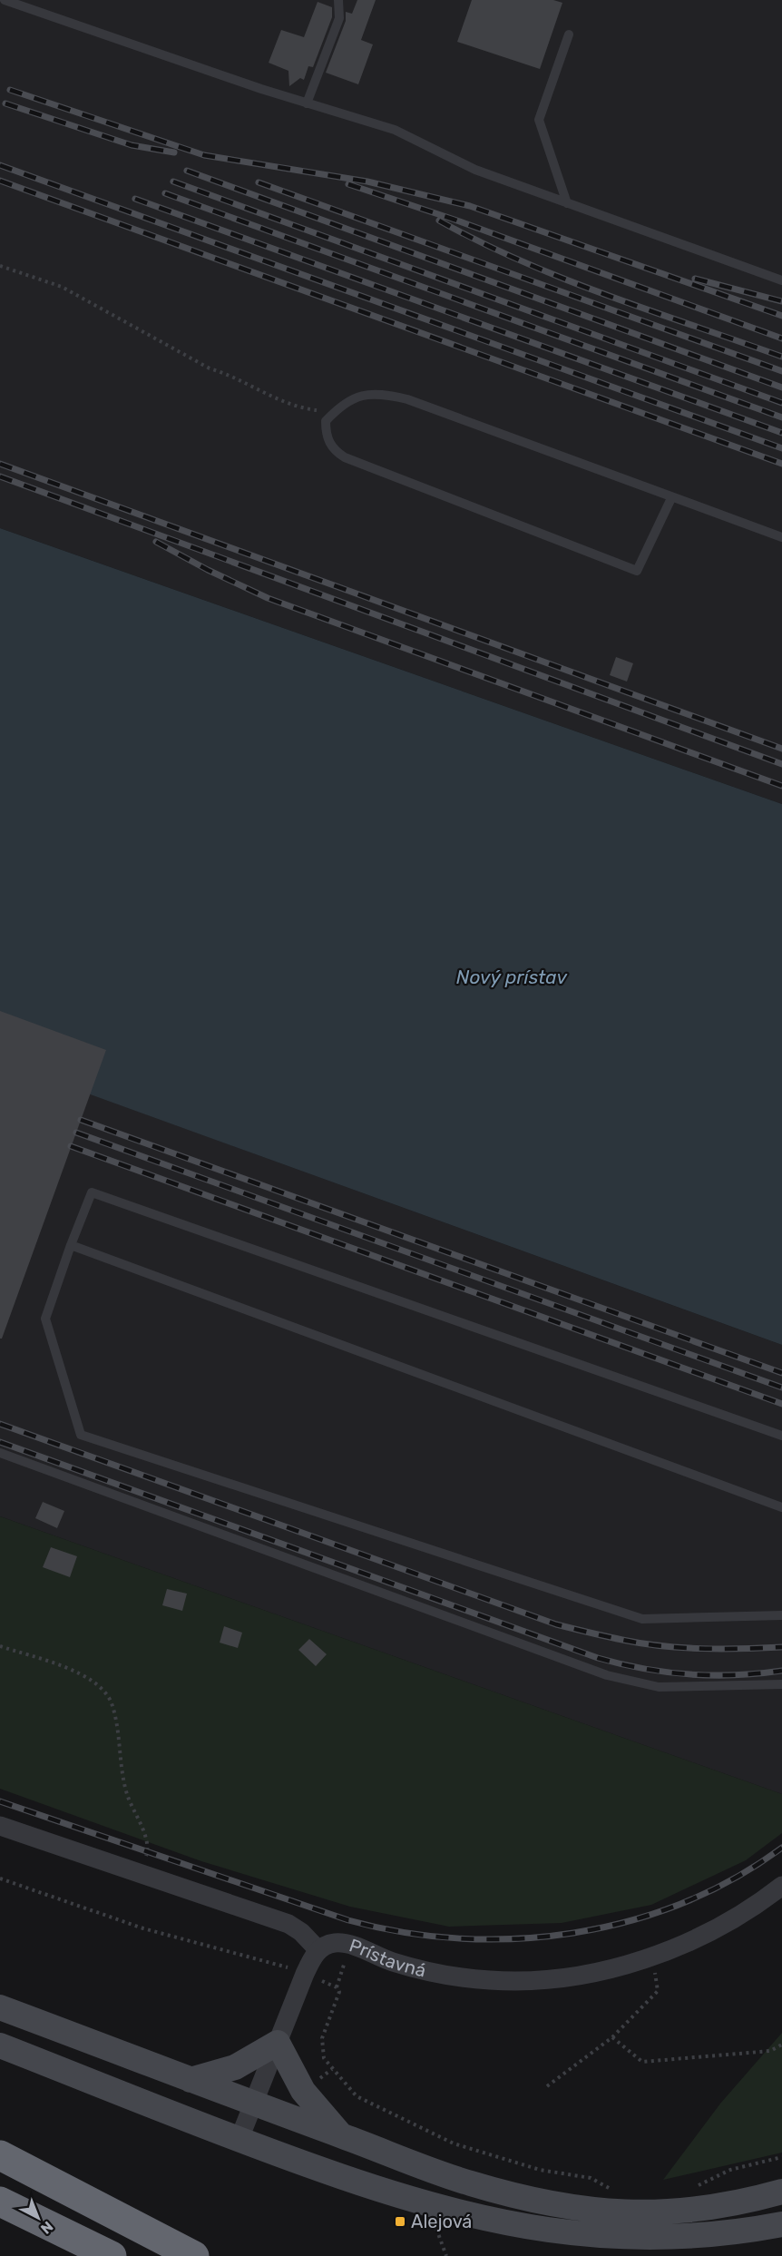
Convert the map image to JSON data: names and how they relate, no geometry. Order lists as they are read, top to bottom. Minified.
{"streets":{"street":["Prístavná"]},"water":["Nový prístav"],"places":{"transit":["Alejová"]},"north":"bottom right"}
